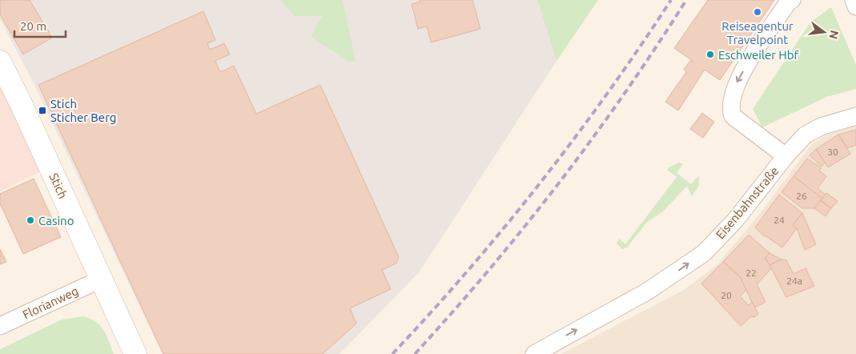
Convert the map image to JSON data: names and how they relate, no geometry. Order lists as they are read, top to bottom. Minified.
{"streets":{"main road":["Stich"],"street":["Eisenbahnstraße","Florianweg"]},"crossings":[["Stich","Florianweg"]],"one_way":["Eisenbahnstraße"],"places":{"other":["Reiseagentur Travelpoint","Eschweiler Hbf","Casino"],"transit":["Stich Sticher Berg"]},"house_numbers":["30","26","24","22","24a","20"],"scale_bar":"20 m","north":"right"}
